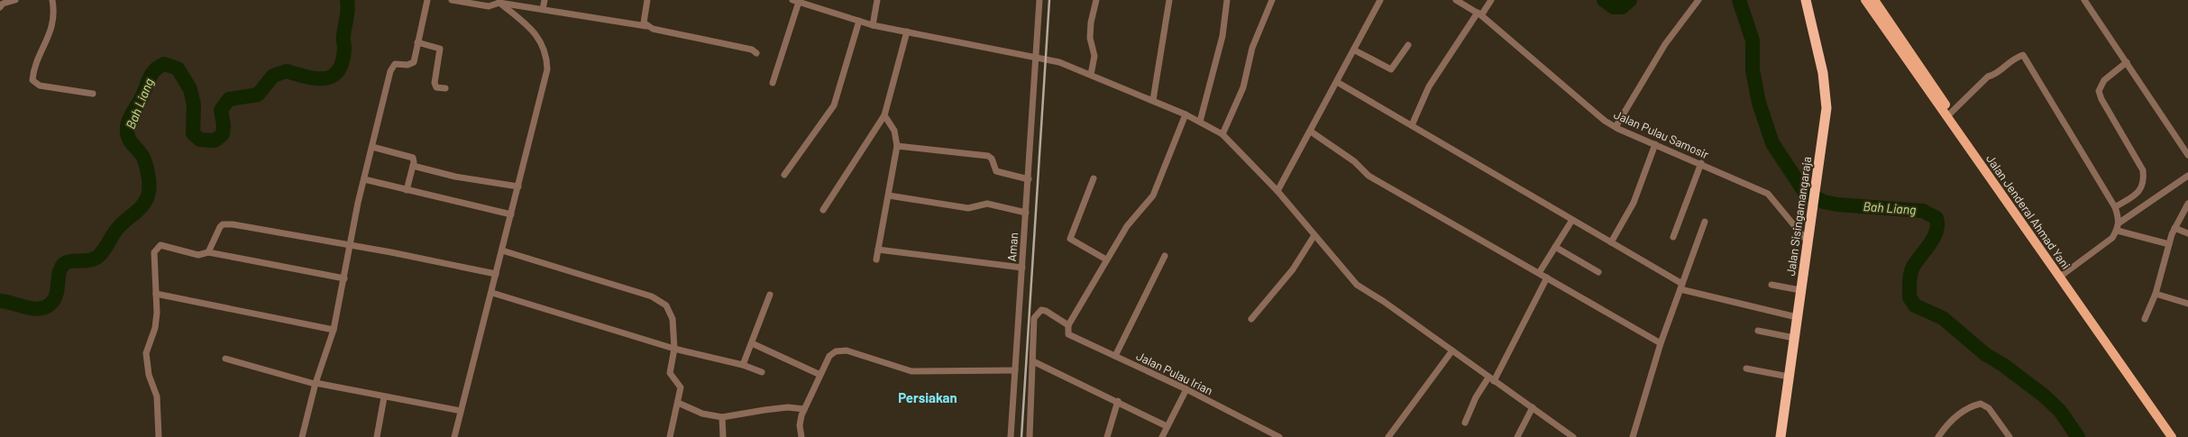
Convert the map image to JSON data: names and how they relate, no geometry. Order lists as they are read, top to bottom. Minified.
{"streets":{"highway":["Jalan Sisingamangaraja"],"main road":["Jalan Jenderal Ahmad Yani"],"street":["Jalan Pulau Samosir","Aman","Jalan Pulau Irian"]},"crossings":[["Jalan Pulau Samosir","Jalan Sisingamangaraja"]],"districts":["Persiakan"],"water":["Bah Liang"]}
